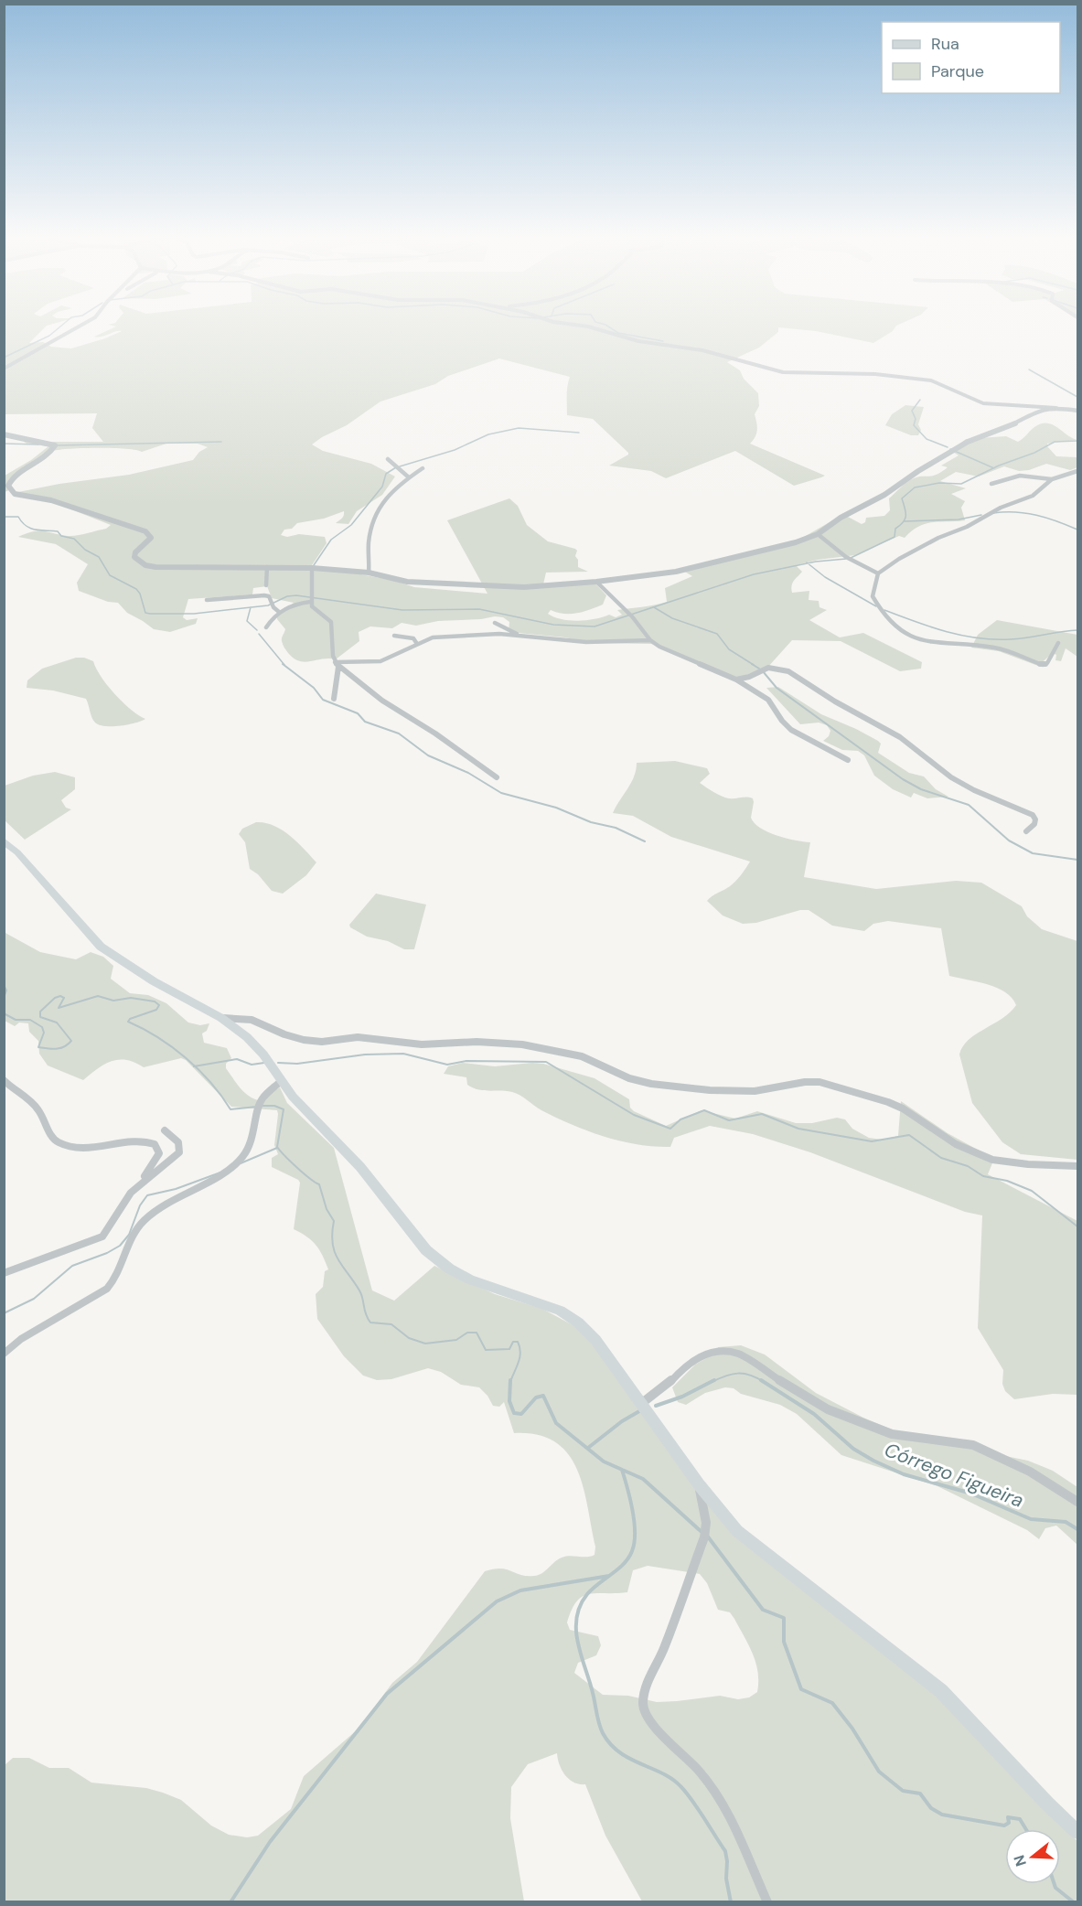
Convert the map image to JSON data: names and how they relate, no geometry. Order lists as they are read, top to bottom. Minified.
{"water":["Córrego Figueira"],"legend":["Rua","Parque"],"north":"left"}
